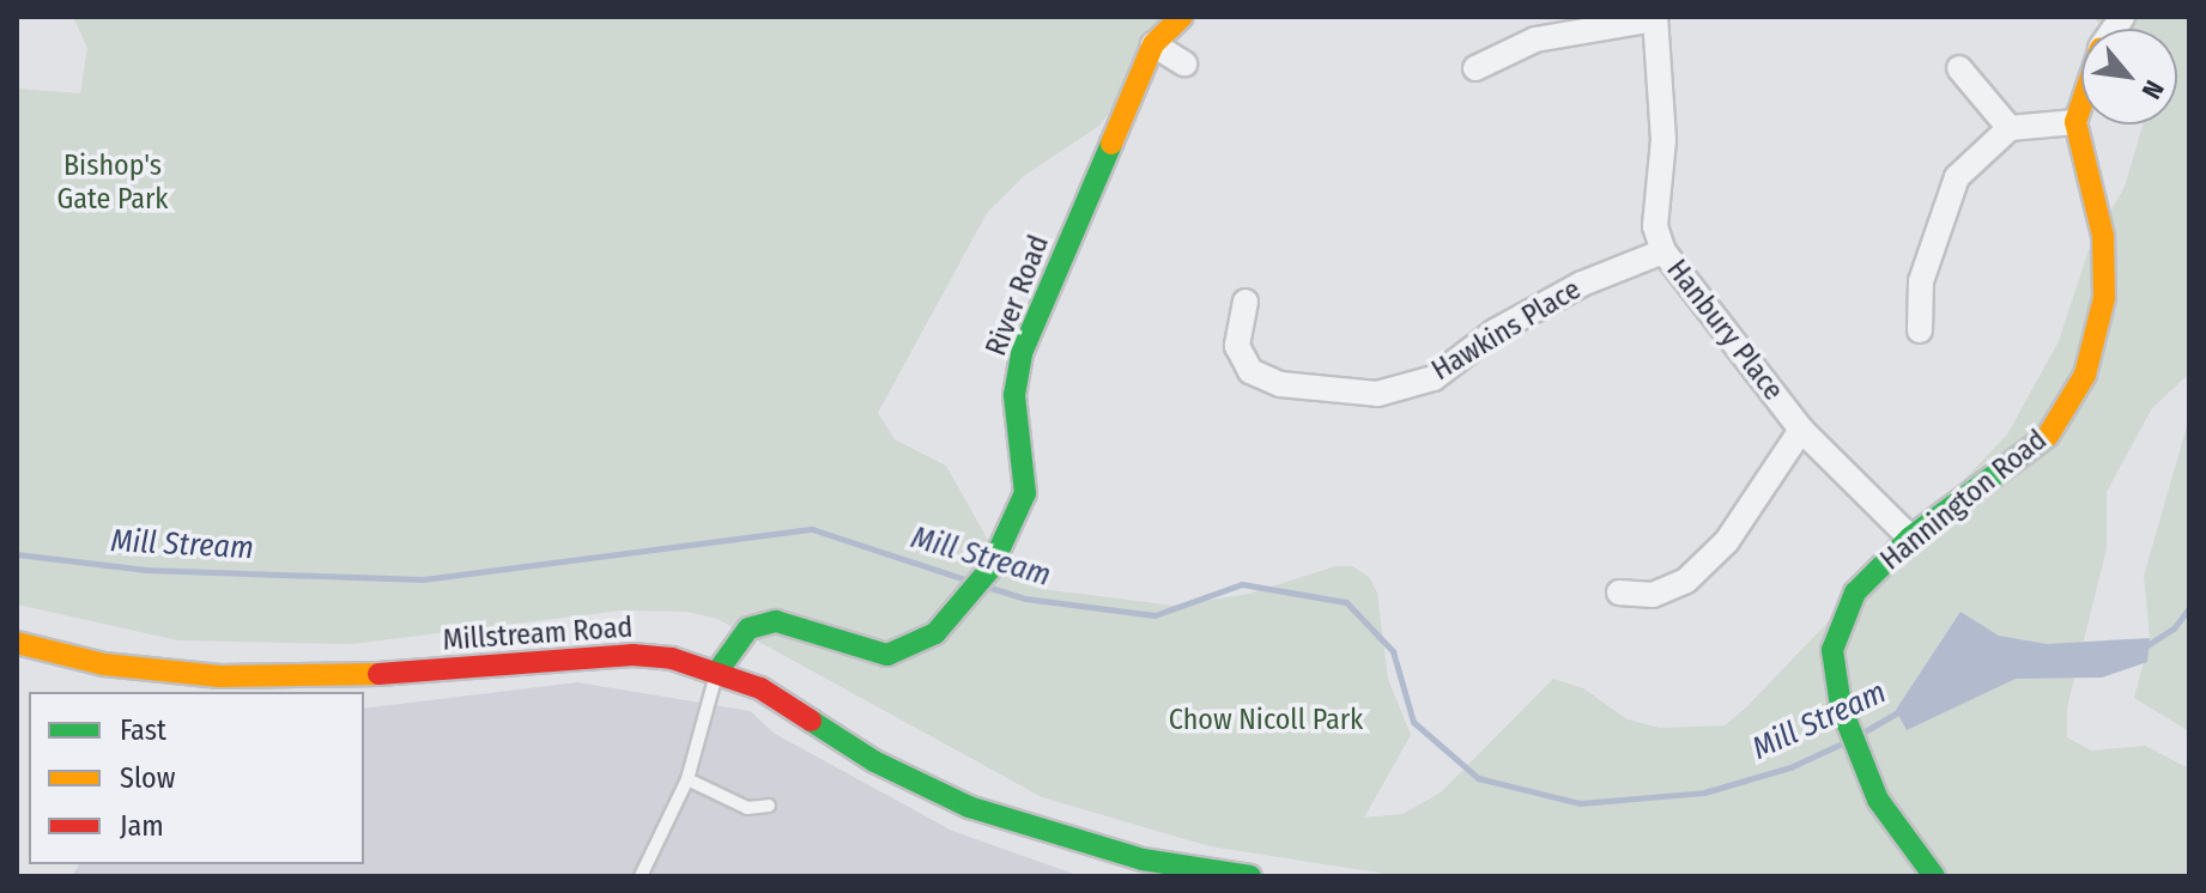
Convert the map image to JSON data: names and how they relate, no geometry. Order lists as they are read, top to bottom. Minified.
{"streets":{"street":["River Road","Hawkins Place","Hanbury Place","Hannington Road","Millstream Road"]},"crossings":[["River Road","Millstream Road"],["Hawkins Place","Hanbury Place"],["Hanbury Place","Hannington Road"]],"water":["Mill Stream"],"parks":["Bishop's Gate Park","Chow Nicoll Park"],"legend":["Fast","Slow","Jam"],"north":"bottom right"}
